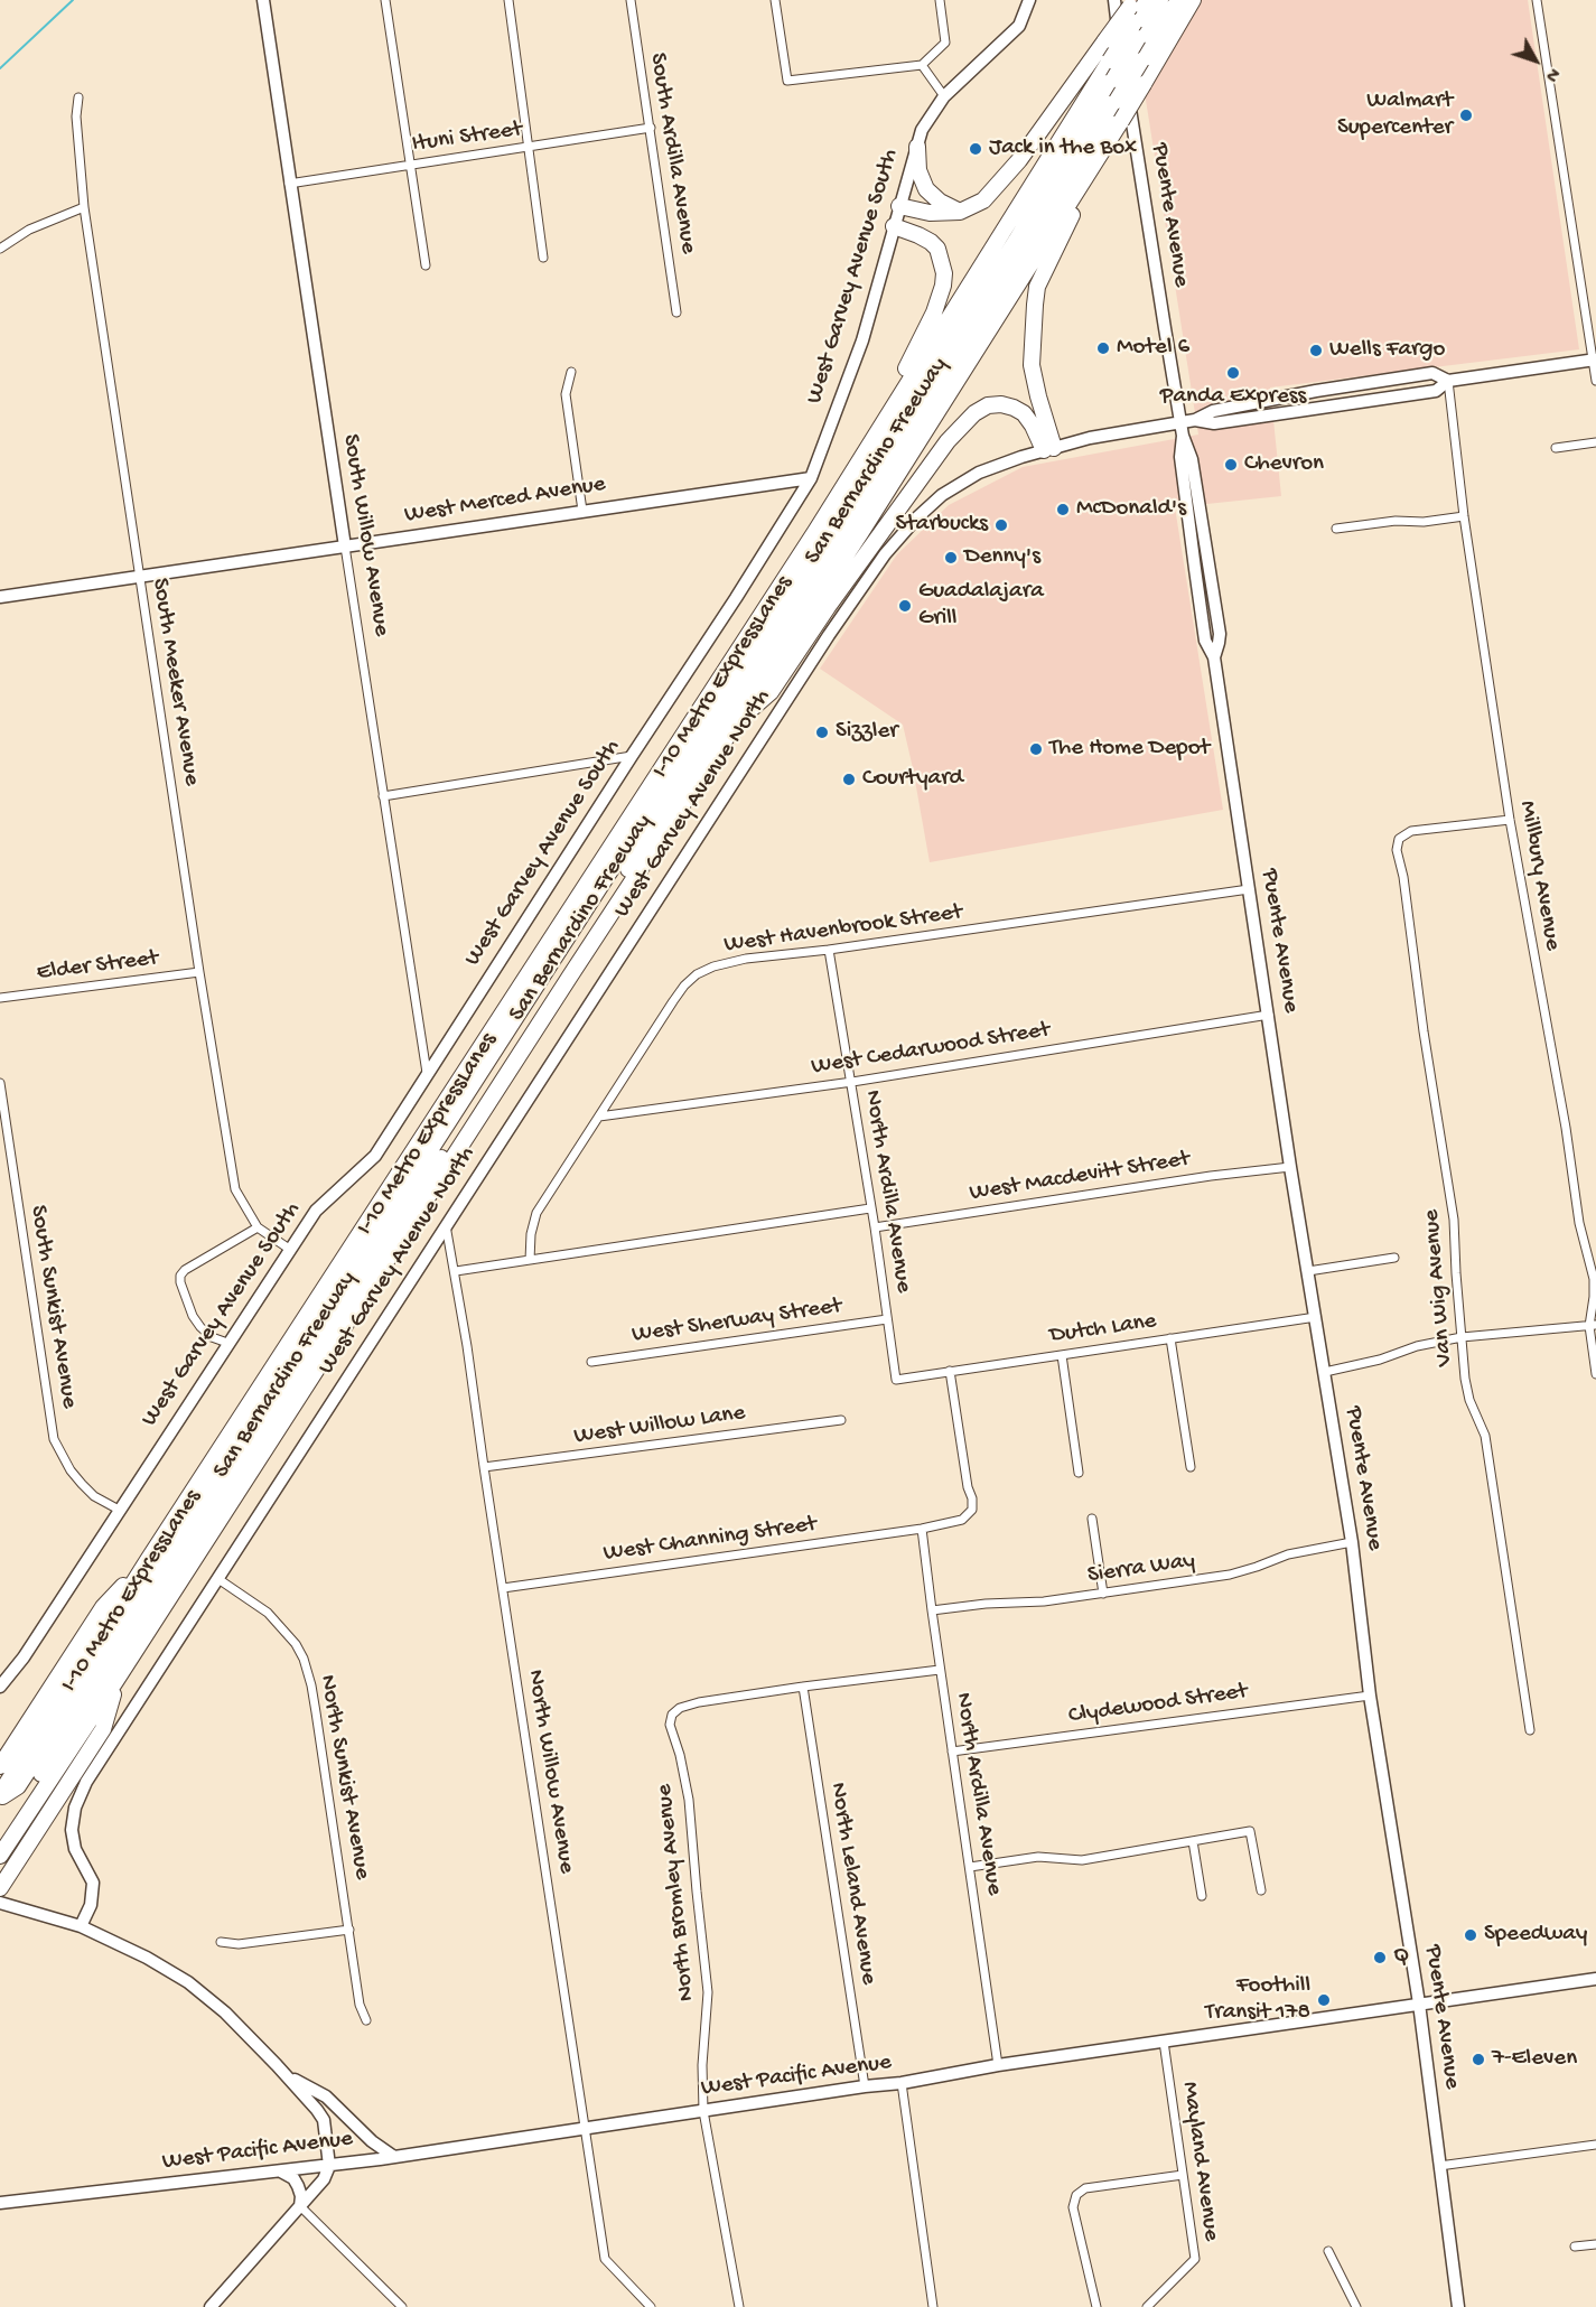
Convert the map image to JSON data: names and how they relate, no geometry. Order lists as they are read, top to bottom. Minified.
{"streets":{"highway":["San Bernardino Freeway","I-10 Metro ExpressLanes"],"street":["Ituni Street","South Ardilla Avenue","Puente Avenue","West Garvey Avenue South","West Merced Avenue","South Willow Avenue","South Meeker Avenue","West Garvey Avenue North","Millbury Avenue","West Havenbrook Street","Elder Street","West Cedarwood Street","West Macdevitt Street","North Ardilla Avenue","Van Wig Avenue","South Sunkist Avenue","West Sherway Street","Dutch Lane","West Willow Lane","West Channing Street","Sierra Way","Clydewood Street","North Willow Avenue","North Sunkist Avenue","North Leland Avenue","North Bromley Avenue","West Pacific Avenue","Mayland Avenue"]},"crossings":[["Ituni Street","South Ardilla Avenue"],["Ituni Street","South Willow Avenue"],["Puente Avenue","West Garvey Avenue North"],["Puente Avenue","West Havenbrook Street"],["Puente Avenue","West Cedarwood Street"],["Puente Avenue","West Macdevitt Street"],["Puente Avenue","Dutch Lane"],["Puente Avenue","Sierra Way"],["Puente Avenue","Clydewood Street"],["Puente Avenue","West Pacific Avenue"],["West Garvey Avenue South","West Merced Avenue"],["West Garvey Avenue South","South Willow Avenue"],["West Garvey Avenue South","South Meeker Avenue"],["West Garvey Avenue South","South Sunkist Avenue"],["San Bernardino Freeway","I-10 Metro ExpressLanes"],["West Merced Avenue","South Willow Avenue"],["West Merced Avenue","South Meeker Avenue"],["South Meeker Avenue","Elder Street"],["West Garvey Avenue North","North Willow Avenue"],["West Garvey Avenue North","North Sunkist Avenue"],["Millbury Avenue","Van Wig Avenue"],["West Havenbrook Street","West Cedarwood Street"],["West Havenbrook Street","North Ardilla Avenue"],["West Cedarwood Street","North Ardilla Avenue"],["West Macdevitt Street","North Ardilla Avenue"],["North Ardilla Avenue","West Sherway Street"],["North Ardilla Avenue","Dutch Lane"],["North Ardilla Avenue","West Channing Street"],["North Ardilla Avenue","Sierra Way"],["North Ardilla Avenue","Clydewood Street"],["North Ardilla Avenue","West Pacific Avenue"],["Dutch Lane","West Channing Street"],["West Willow Lane","North Willow Avenue"],["West Channing Street","North Willow Avenue"],["North Willow Avenue","West Pacific Avenue"],["North Leland Avenue","North Bromley Avenue"],["North Leland Avenue","West Pacific Avenue"],["North Bromley Avenue","West Pacific Avenue"],["West Pacific Avenue","Mayland Avenue"]],"places":["Walmart Supercenter","Jack in the Box","Motel 6","Wells Fargo","Panda Express","Chevron","McDonald's","Starbucks","Denny's","Guadalajara Grill","Sizzler","The Home Depot","Courtyard","Speedway","Q","Foothill Transit 178","7-Eleven"],"north":"bottom right"}
